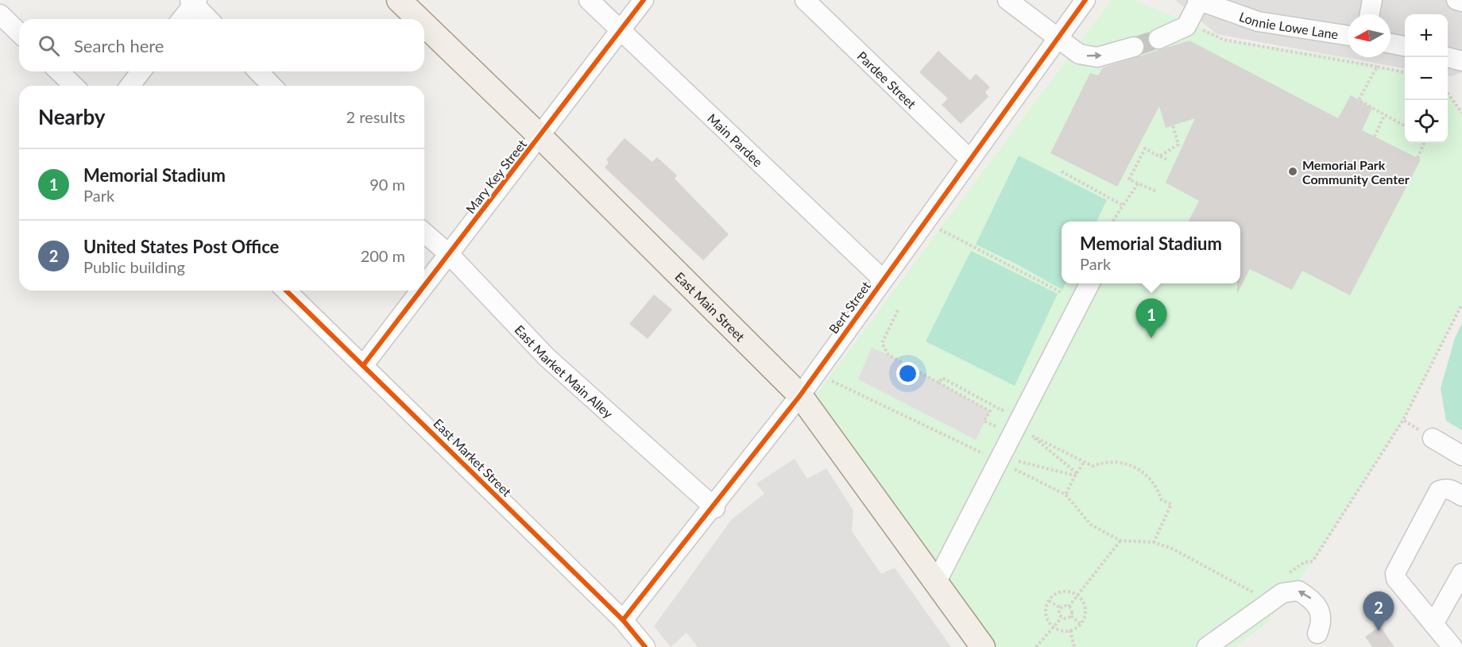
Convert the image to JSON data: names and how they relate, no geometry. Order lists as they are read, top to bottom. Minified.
{"streets":{"main road":["East Main Street"],"street":["Lonnie Lowe Lane","Pardee Street","Main Pardee","Mary Key Street","Bert Street","East Market Main Alley","East Market Street"]},"crossings":[["Pardee Street","Bert Street"],["Main Pardee","Mary Key Street"],["Main Pardee","Bert Street"],["Mary Key Street","East Main Street"],["Mary Key Street","East Market Main Alley"],["Mary Key Street","East Market Street"],["East Main Street","Bert Street"],["Bert Street","East Market Main Alley"],["Bert Street","East Market Street"]],"places":["Memorial Park Community Center"],"north":"left","page":{"map_buttons":["+","−"],"search":"Search here","heading":["Nearby","2 results"],"list":[{"mark":"1","name":"Memorial Stadium","note":"Park","value":"90 m"},{"mark":"2","name":"United States Post Office","note":"Public building","value":"200 m"}],"popup":["Memorial Stadium","Park"],"pins":["1","2"]}}
